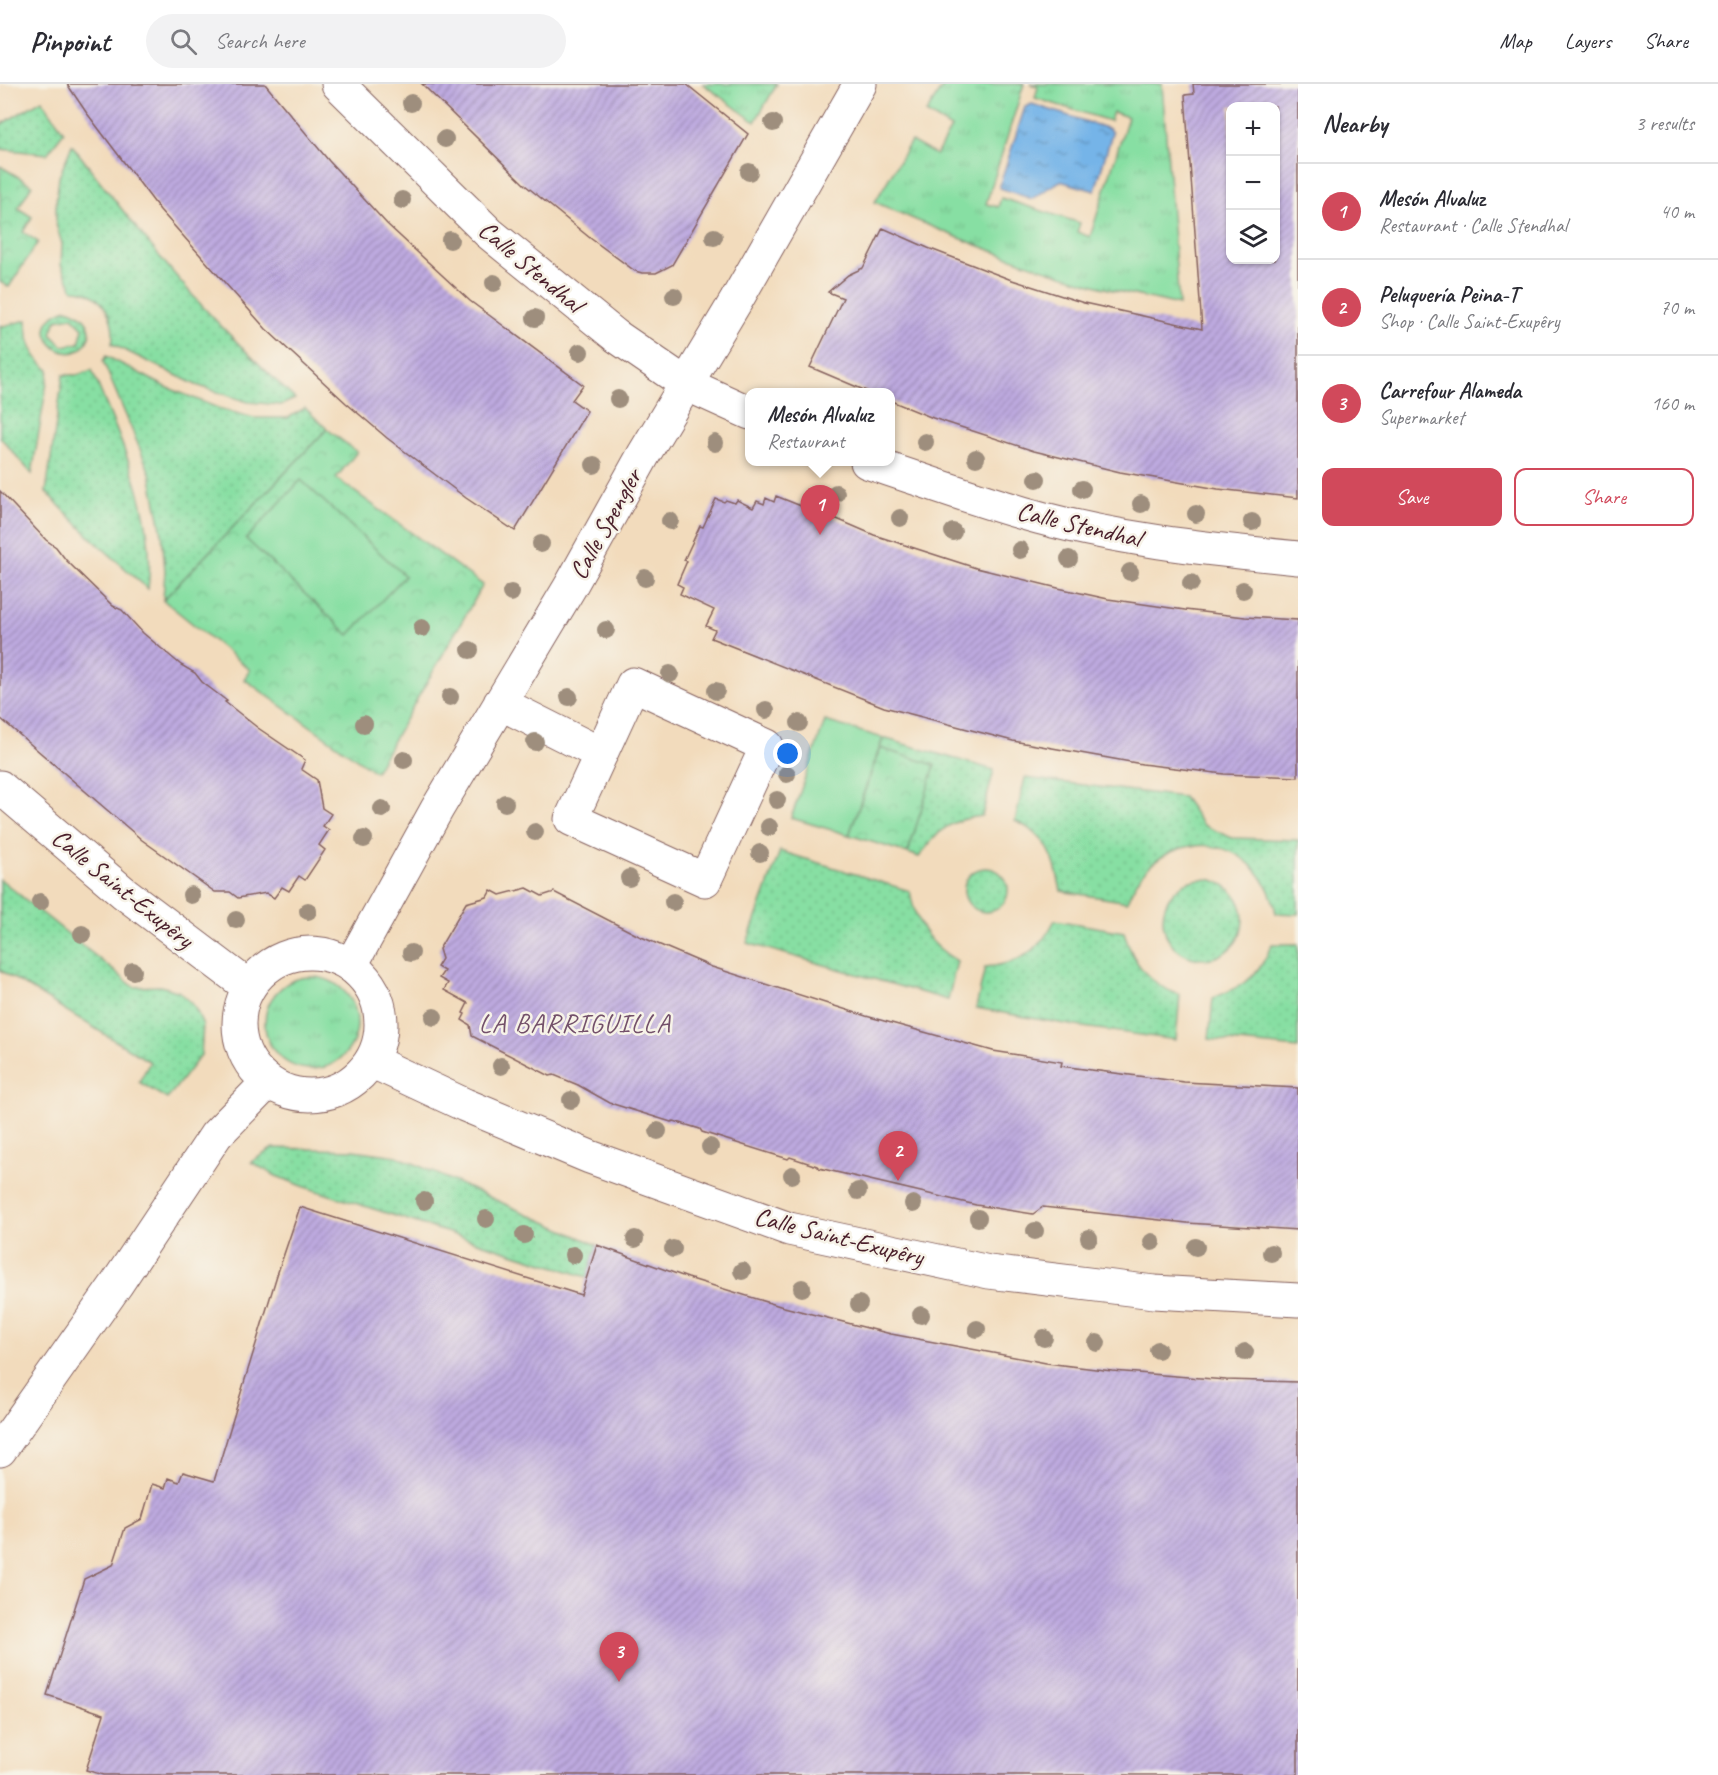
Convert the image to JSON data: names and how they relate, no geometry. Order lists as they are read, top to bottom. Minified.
{"streets":{"street":["Calle Stendhal","Calle Spengler","Calle Saint-Exupêry"]},"crossings":[["Calle Stendhal","Calle Spengler"],["Calle Spengler","Calle Saint-Exupêry"]],"districts":["LA BARRIGUILLA"],"page":{"header":"Pinpoint","search":"Search here","nav":["Map","Layers","Share"],"heading":["Nearby","3 results"],"map_buttons":["+","−"],"list":[{"mark":"1","name":"Mesón Alvaluz","note":"Restaurant · Calle Stendhal","value":"40 m"},{"mark":"2","name":"Peluquería Peina-T","note":"Shop · Calle Saint-Exupêry","value":"70 m"},{"mark":"3","name":"Carrefour Alameda","note":"Supermarket","value":"160 m"}],"popup":["Mesón Alvaluz","Restaurant"],"buttons":["Save","Share"],"pins":["1","2","3"]}}
